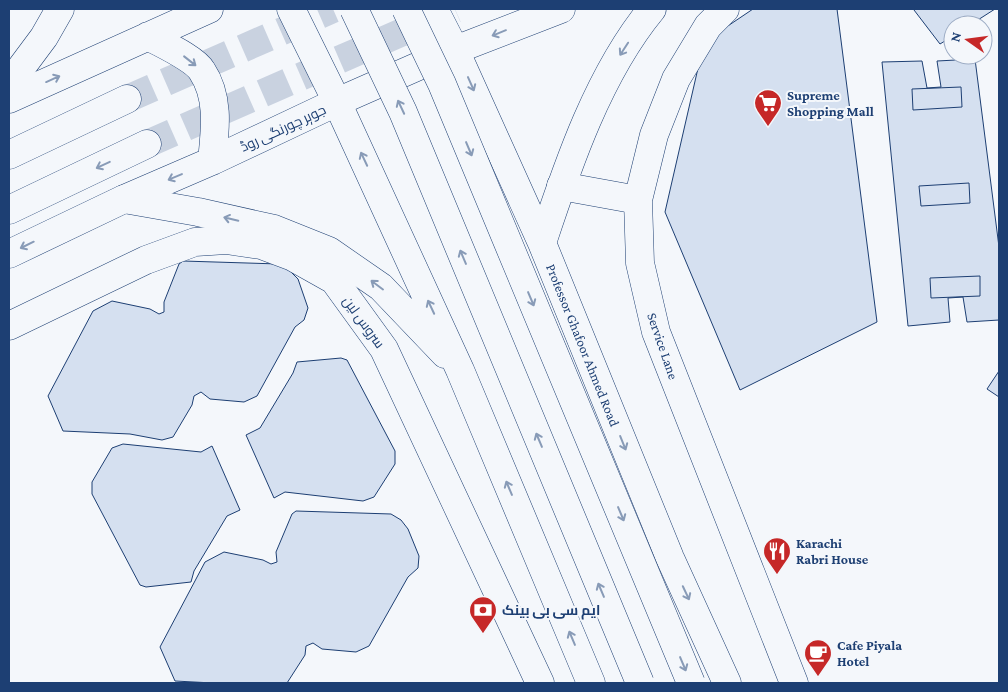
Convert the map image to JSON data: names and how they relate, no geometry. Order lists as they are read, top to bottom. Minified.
{"streets":{"main road":["جوہر چورنگی روڈ","سروس لین","Professor Ghafoor Ahmed Road","Service Lane"]},"crossings":[["جوہر چورنگی روڈ","Professor Ghafoor Ahmed Road"]],"places":{"supermarket":["Supreme Shopping Mall"],"restaurant":["Karachi Rabri House"],"bank":["ایم سی بی بینک"],"cafe":["Cafe Piyala Hotel"]},"north":"left"}
